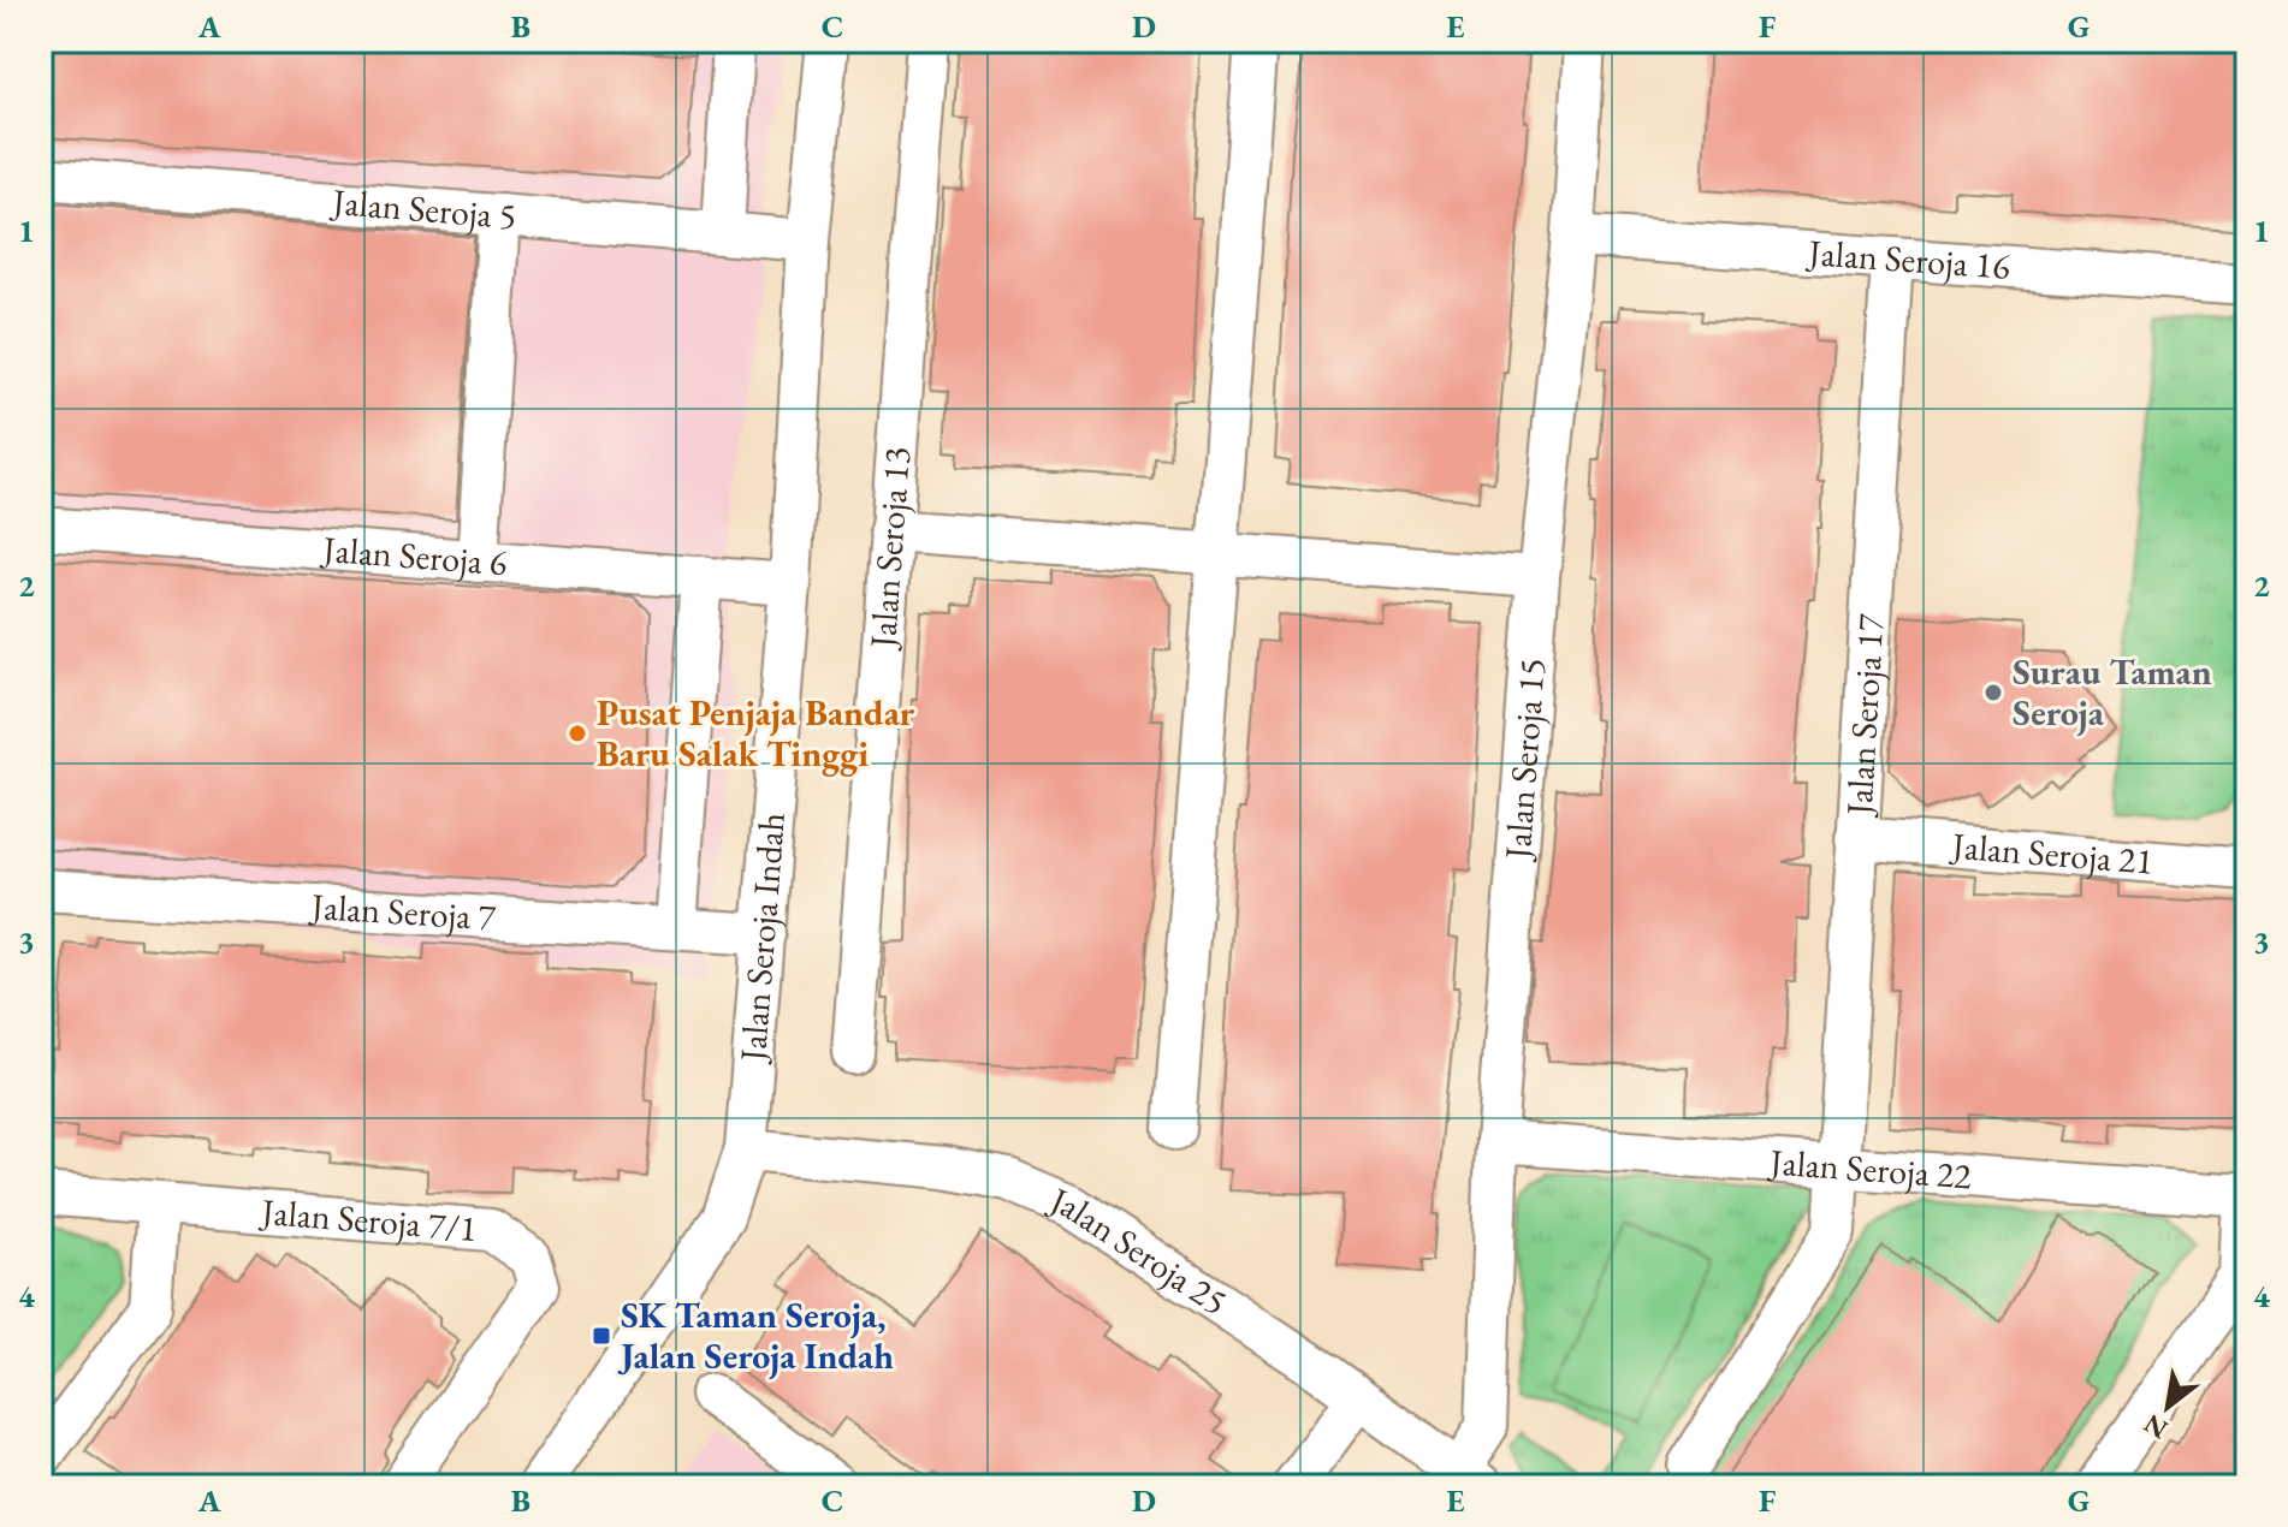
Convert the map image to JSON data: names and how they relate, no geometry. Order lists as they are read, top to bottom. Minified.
{"streets":{"street":["Jalan Seroja 5","Jalan Seroja 16","Jalan Seroja 13","Jalan Seroja 6","Jalan Seroja 17","Jalan Seroja 15","Jalan Seroja 21","Jalan Seroja 7","Jalan Seroja Indah","Jalan Seroja 22","Jalan Seroja 7/1","Jalan Seroja 25"]},"crossings":[["Jalan Seroja 5","Jalan Seroja Indah"],["Jalan Seroja 16","Jalan Seroja 17"],["Jalan Seroja 16","Jalan Seroja 15"],["Jalan Seroja 6","Jalan Seroja Indah"],["Jalan Seroja 17","Jalan Seroja 21"],["Jalan Seroja 17","Jalan Seroja 22"],["Jalan Seroja 15","Jalan Seroja 22"],["Jalan Seroja 15","Jalan Seroja 25"],["Jalan Seroja 7","Jalan Seroja Indah"],["Jalan Seroja Indah","Jalan Seroja 25"]],"places":{"other":["Surau Taman Seroja","Pusat Penjaja Bandar Baru Salak Tinggi"],"transit":["SK Taman Seroja, Jalan Seroja Indah"]},"north":"bottom left","grid":{"columns":["A","B","C","D","E","F","G"],"rows":["1","2","3","4"]}}
